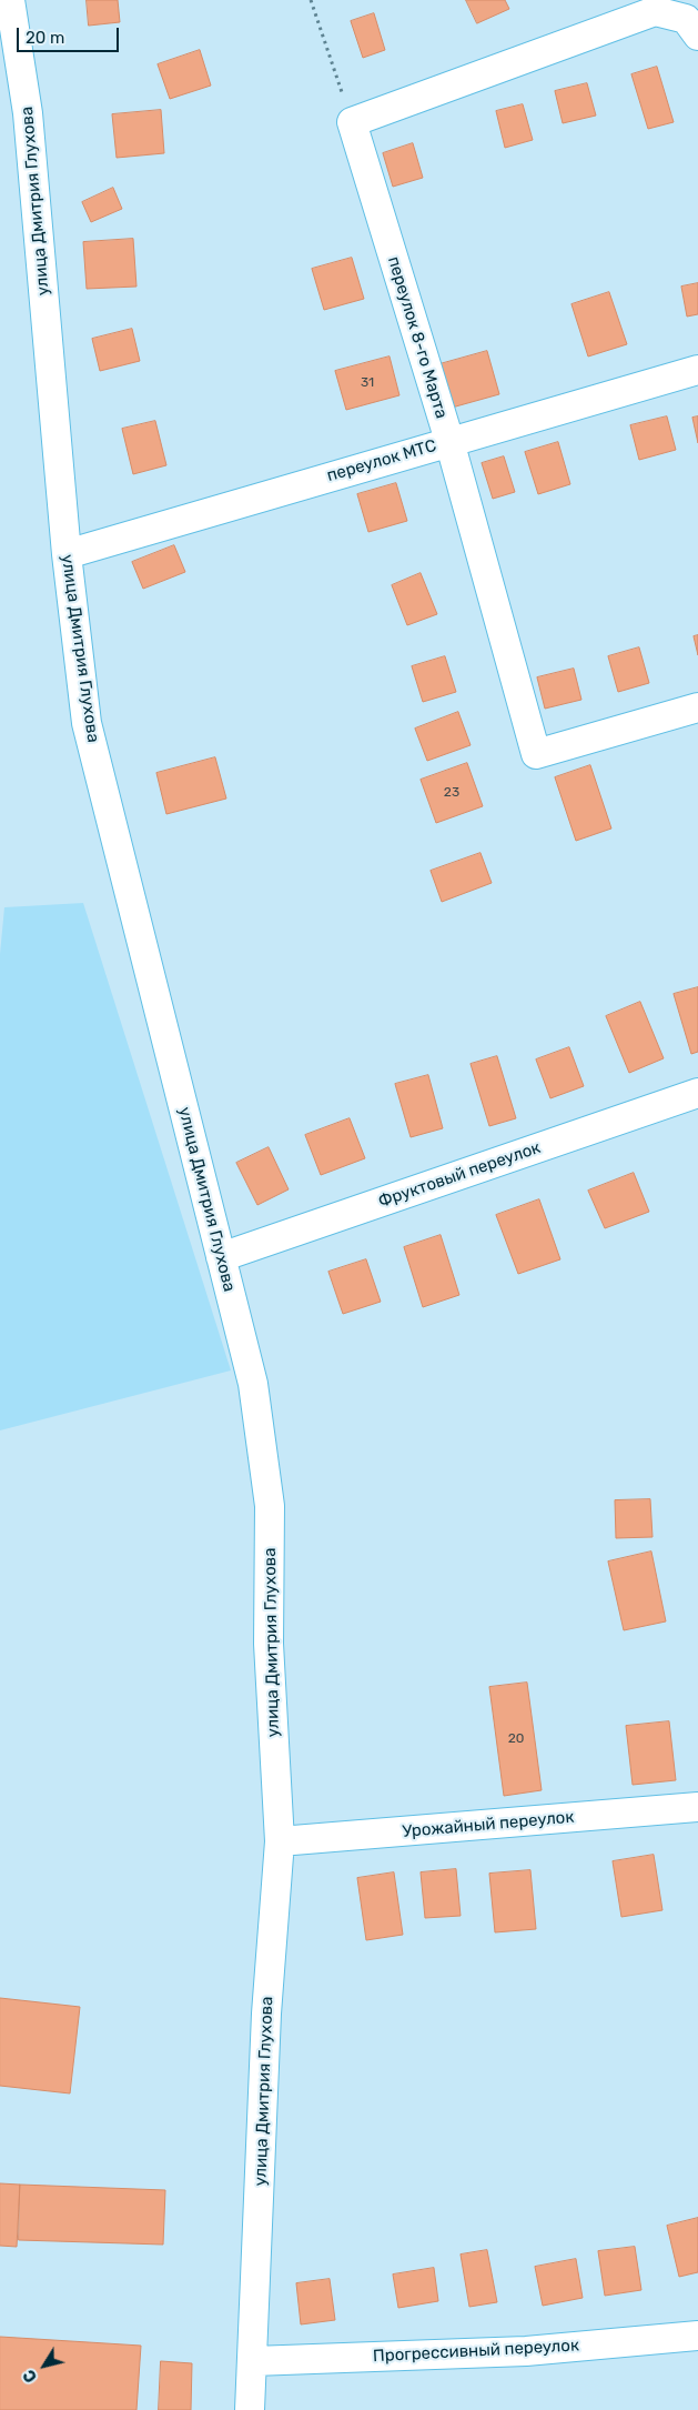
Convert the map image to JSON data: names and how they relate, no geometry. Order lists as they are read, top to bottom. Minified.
{"streets":{"street":["улица Дмитрия Глухова","переулок 8-го Марта","переулок МТС","Фруктовый переулок","Урожайный переулок","Прогрессивный переулок"]},"crossings":[["улица Дмитрия Глухова","переулок МТС"],["улица Дмитрия Глухова","Фруктовый переулок"],["улица Дмитрия Глухова","Урожайный переулок"],["улица Дмитрия Глухова","Прогрессивный переулок"],["переулок 8-го Марта","переулок МТС"]],"house_numbers":["31","23","20"],"scale_bar":"20 m","north":"bottom left"}
